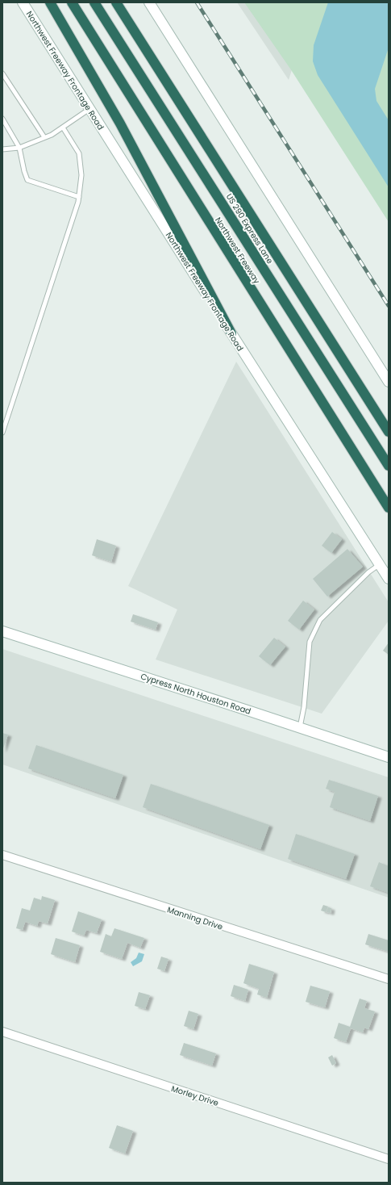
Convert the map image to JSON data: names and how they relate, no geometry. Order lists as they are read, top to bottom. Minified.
{"streets":{"highway":["US 290 Express Lane","Northwest Freeway"],"main road":["Northwest Freeway Frontage Road","Cypress North Houston Road"],"street":["Manning Drive","Morley Drive"]}}
